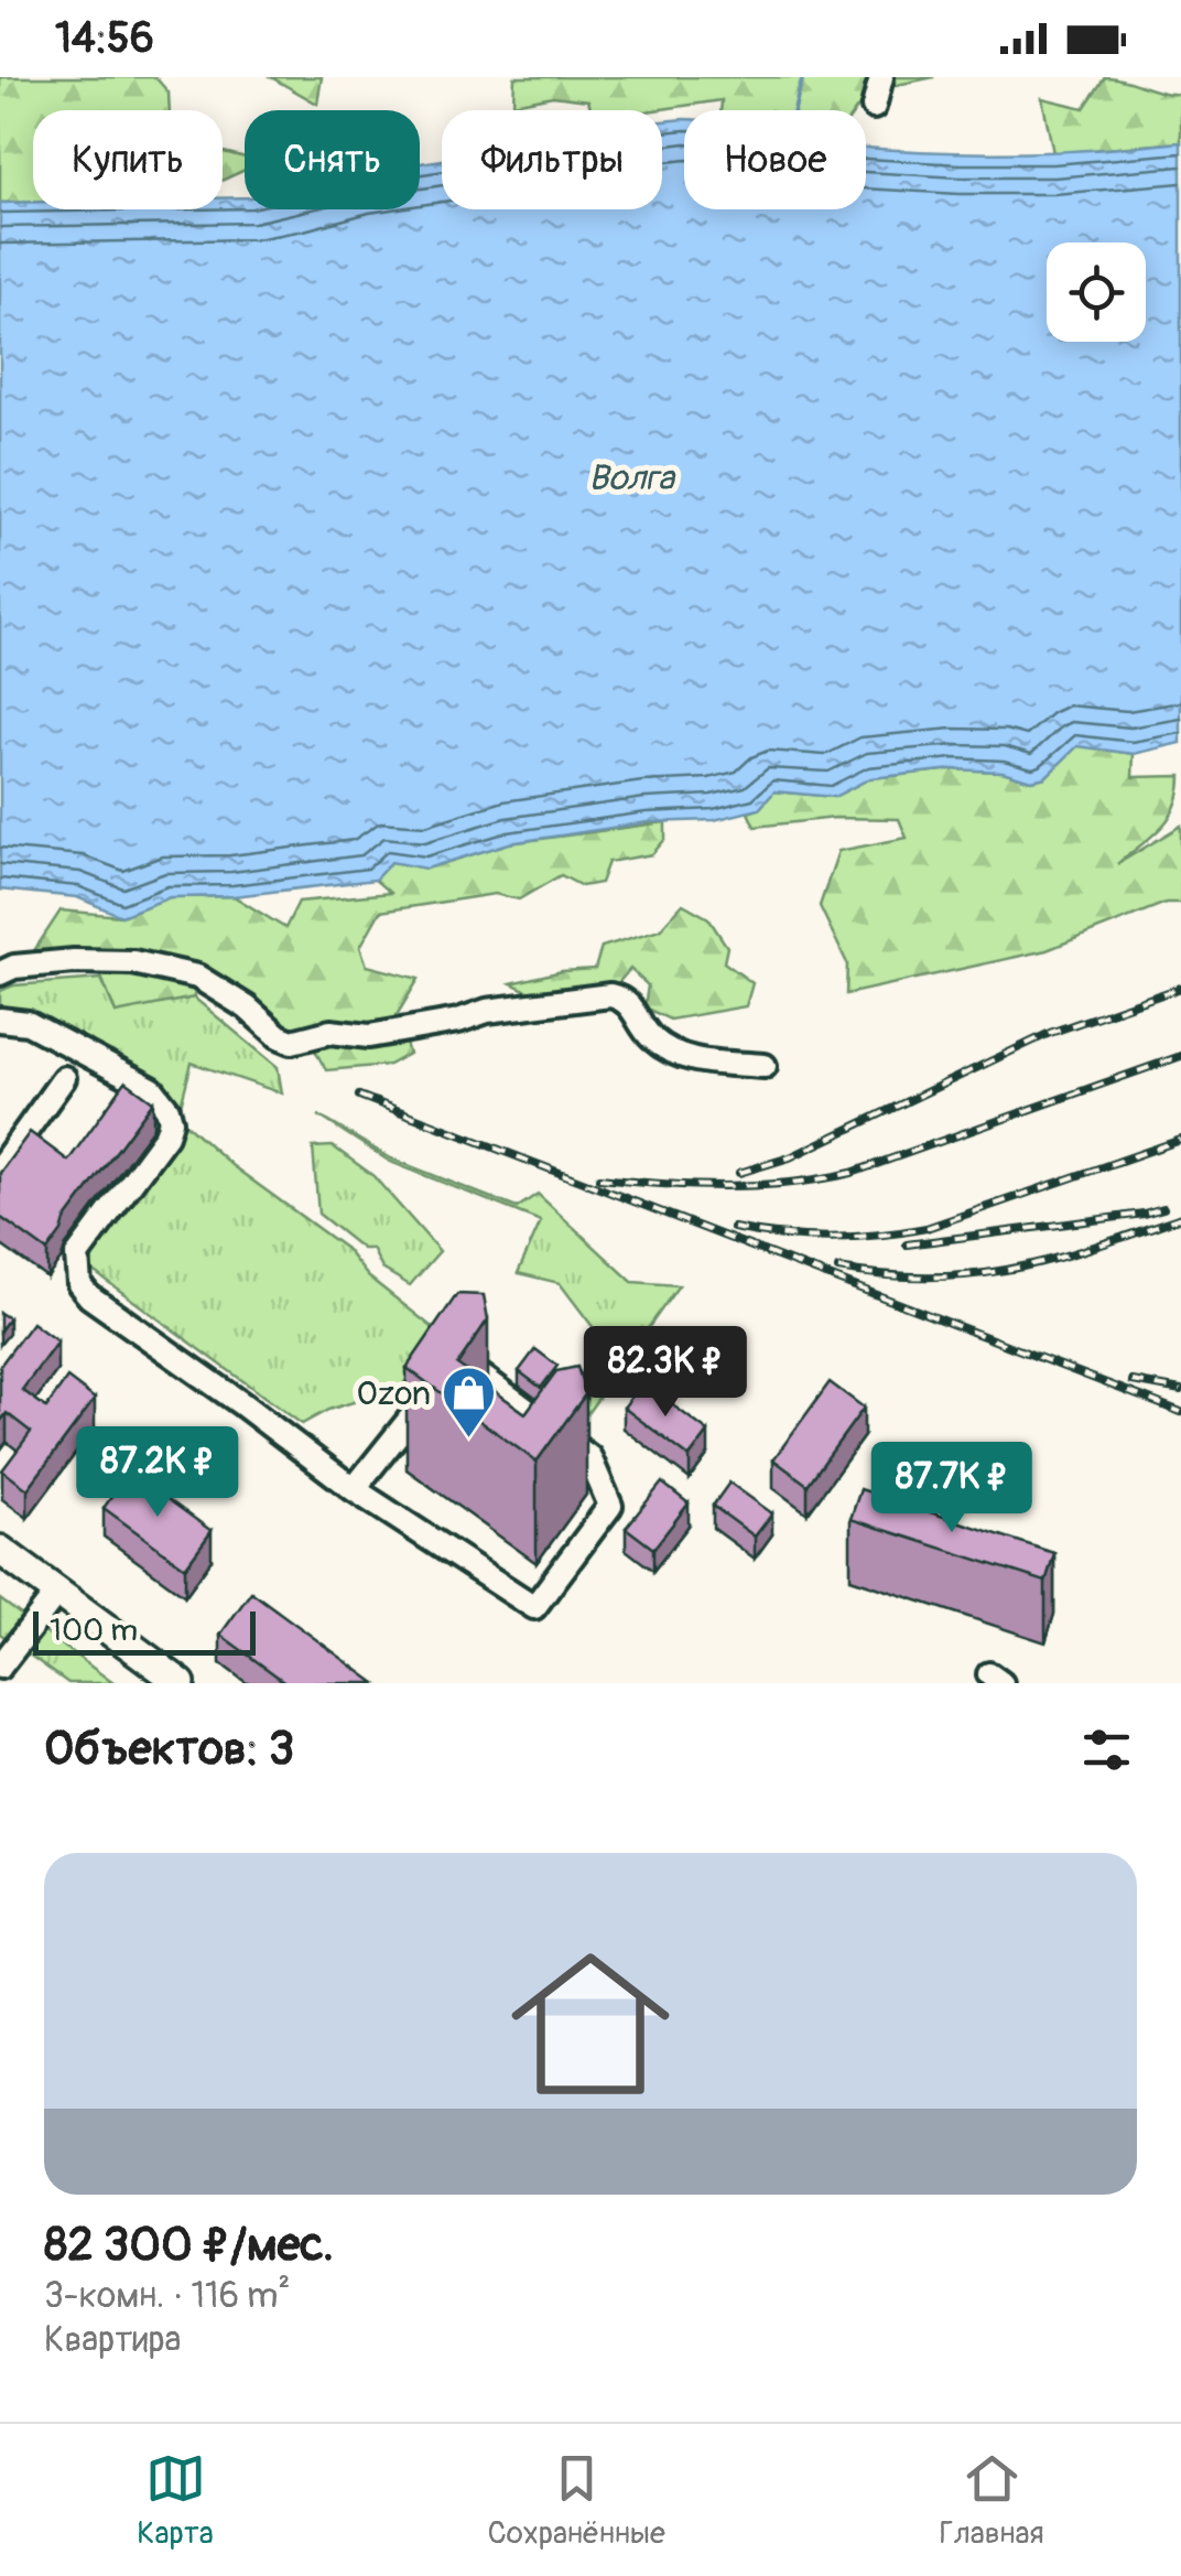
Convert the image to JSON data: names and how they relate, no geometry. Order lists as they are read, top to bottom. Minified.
{"water":["Волга"],"places":{"shop":["Ozon"]},"scale_bar":"100 m","page":{"status":"14:56","chip":["Купить","Снять","Фильтры","Новое"],"price":["82.3K ₽","87.2K ₽","87.7K ₽"],"scale":"100 m","heading":"Объектов: 3","list":[{"name":"82 300 ₽/мес.","note":"3-комн. · 116 m² · Квартира"}],"tabs":["Карта","Сохранённые","Главная"]}}
